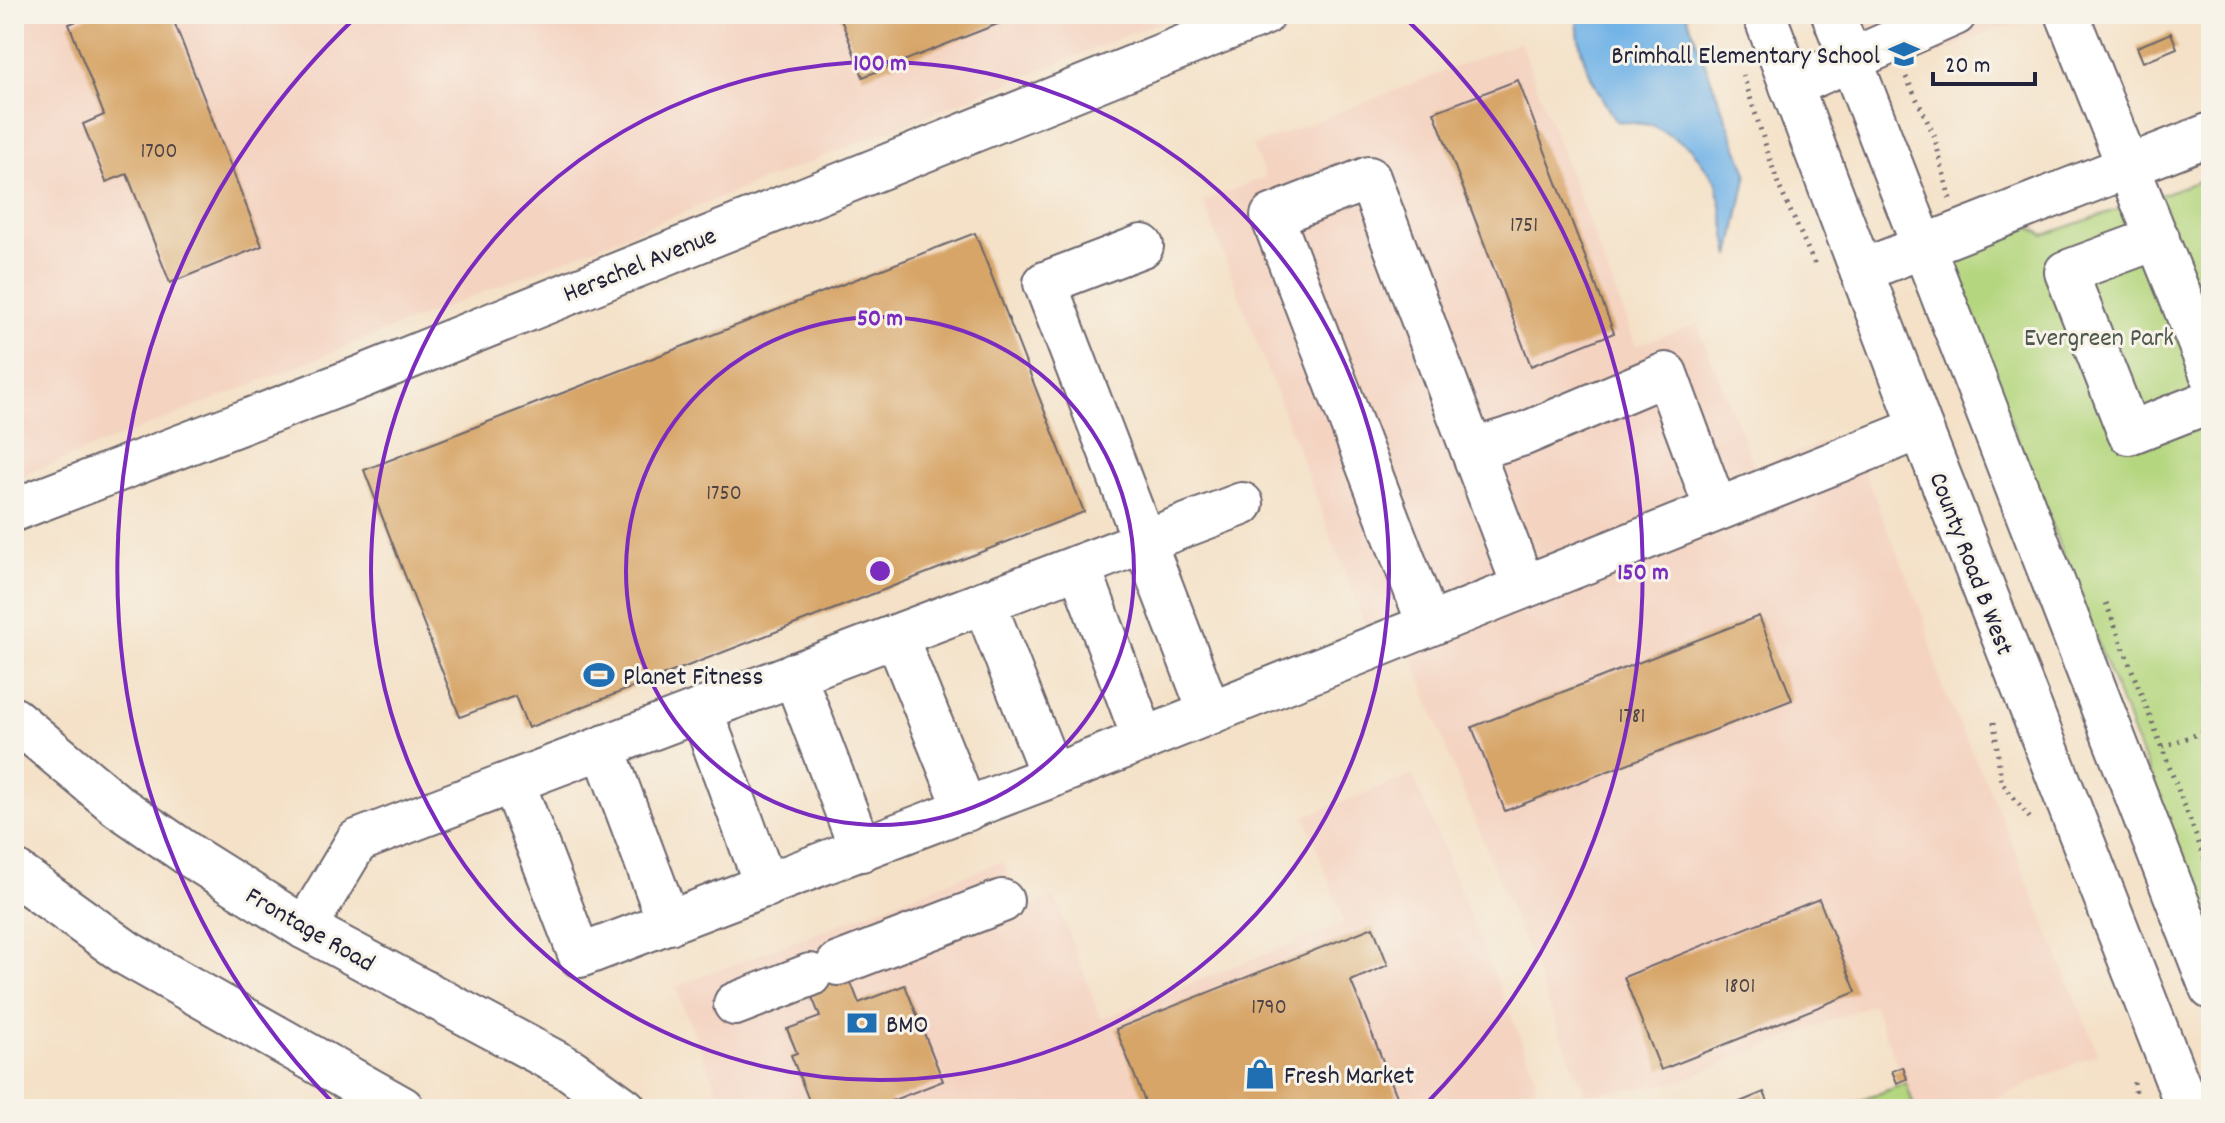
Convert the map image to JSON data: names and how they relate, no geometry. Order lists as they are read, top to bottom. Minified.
{"streets":{"street":["Herschel Avenue","County Road B West","Frontage Road"]},"parks":["Evergreen Park"],"places":{"school or university":["Brimhall Elementary School"],"sports":["Planet Fitness"],"bank":["BMO"],"shop":["Fresh Market"]},"house_numbers":["1700","1751","1750","1781","1801","1790"],"scale_bar":"20 m","rings":["100 m","50 m","150 m"]}
